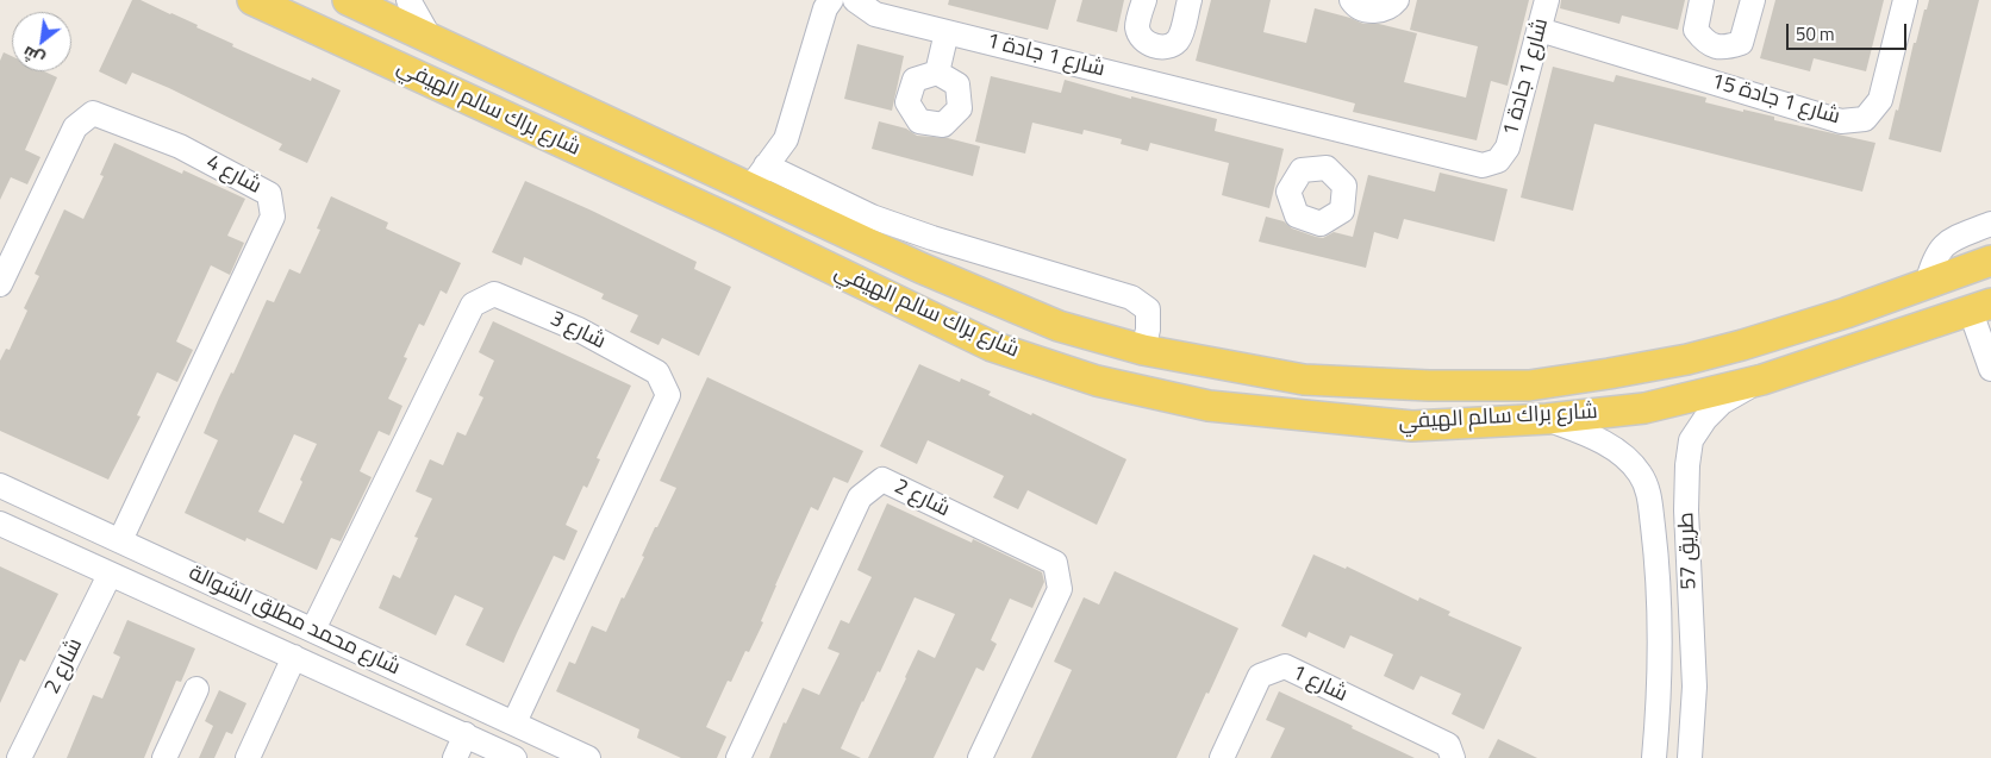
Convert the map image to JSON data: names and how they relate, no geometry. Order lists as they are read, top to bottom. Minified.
{"streets":{"main road":["شارع براك سالم الهيفي"],"street":["شارع 1 جادة 1","شارع 1 جادة 15","شارع 4","شارع 3","شارع 2","طريق 57","شارع محمد مطلق الشوالة","شارع 1"]},"crossings":[["شارع 1 جادة 1","شارع 1 جادة 15"],["شارع براك سالم الهيفي","طريق 57"],["شارع 4","شارع محمد مطلق الشوالة"],["شارع 3","شارع محمد مطلق الشوالة"],["شارع 2","شارع محمد مطلق الشوالة"]],"scale_bar":"50 m","north":"bottom left"}
